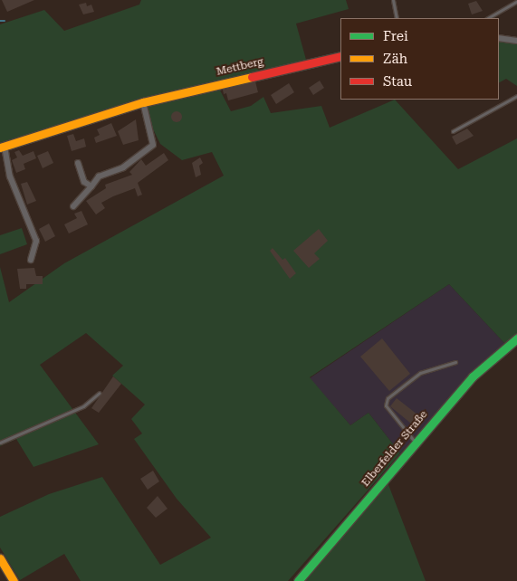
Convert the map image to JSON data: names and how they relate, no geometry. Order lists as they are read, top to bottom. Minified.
{"streets":{"main road":["Mettberg","Elberfelder Straße"]},"legend":["Frei","Zäh","Stau"]}
